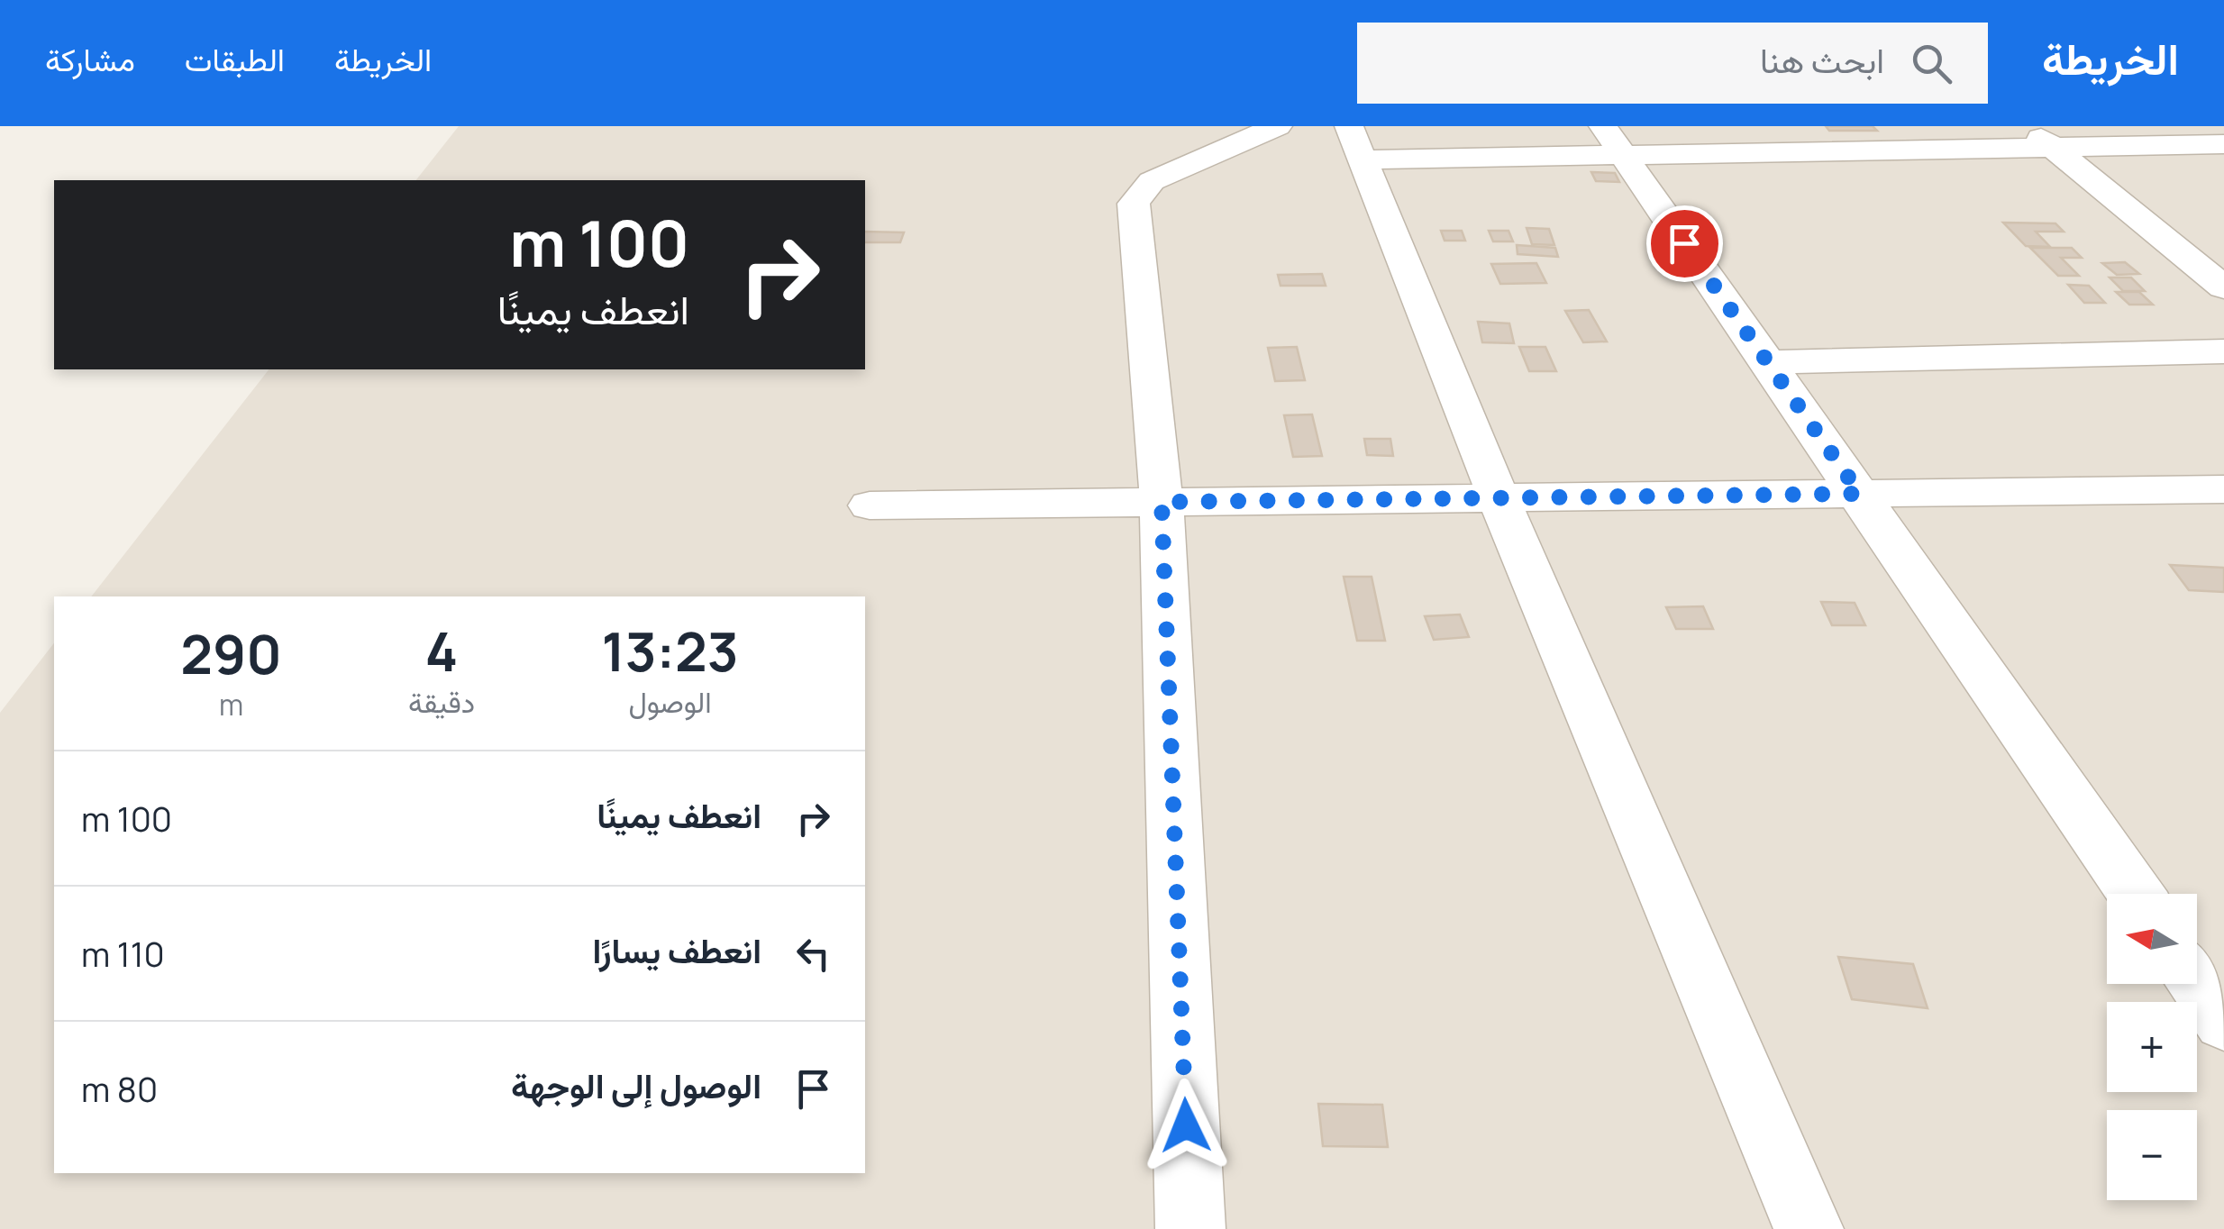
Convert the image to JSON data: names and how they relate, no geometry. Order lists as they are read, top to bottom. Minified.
{"north":"left","page":{"header":"الخريطة","search":"ابحث هنا","nav":["الخريطة","الطبقات","مشاركة"],"turn":["100 m","انعطف يمينًا"],"eta":["13:23","الوصول","4","دقيقة","290","m"],"list":[{"name":"انعطف يمينًا","value":"100 m"},{"name":"انعطف يسارًا","value":"110 m"},{"name":"الوصول إلى الوجهة","value":"80 m"}],"map_buttons":["+","−"]}}
